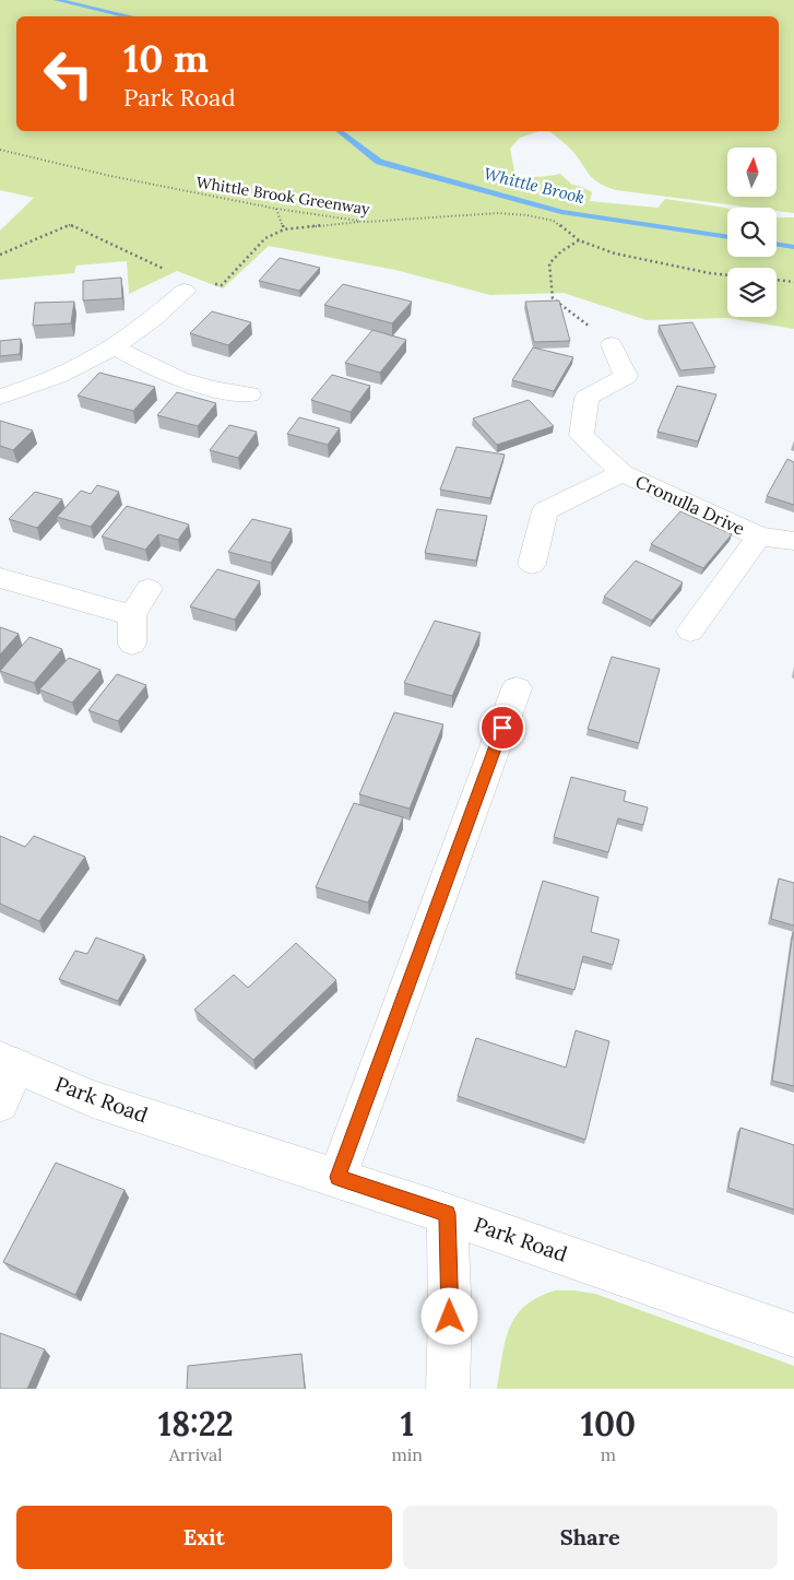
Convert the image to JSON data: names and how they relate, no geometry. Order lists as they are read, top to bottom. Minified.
{"streets":{"street":["Cronulla Drive","Park Road"],"path":["Whittle Brook Greenway"]},"water":["Whittle Brook"],"north":"top","page":{"turn":["10 m","Park Road"],"eta":["18:22","Arrival","1","min","100","m"],"buttons":["Exit","Share"]}}
